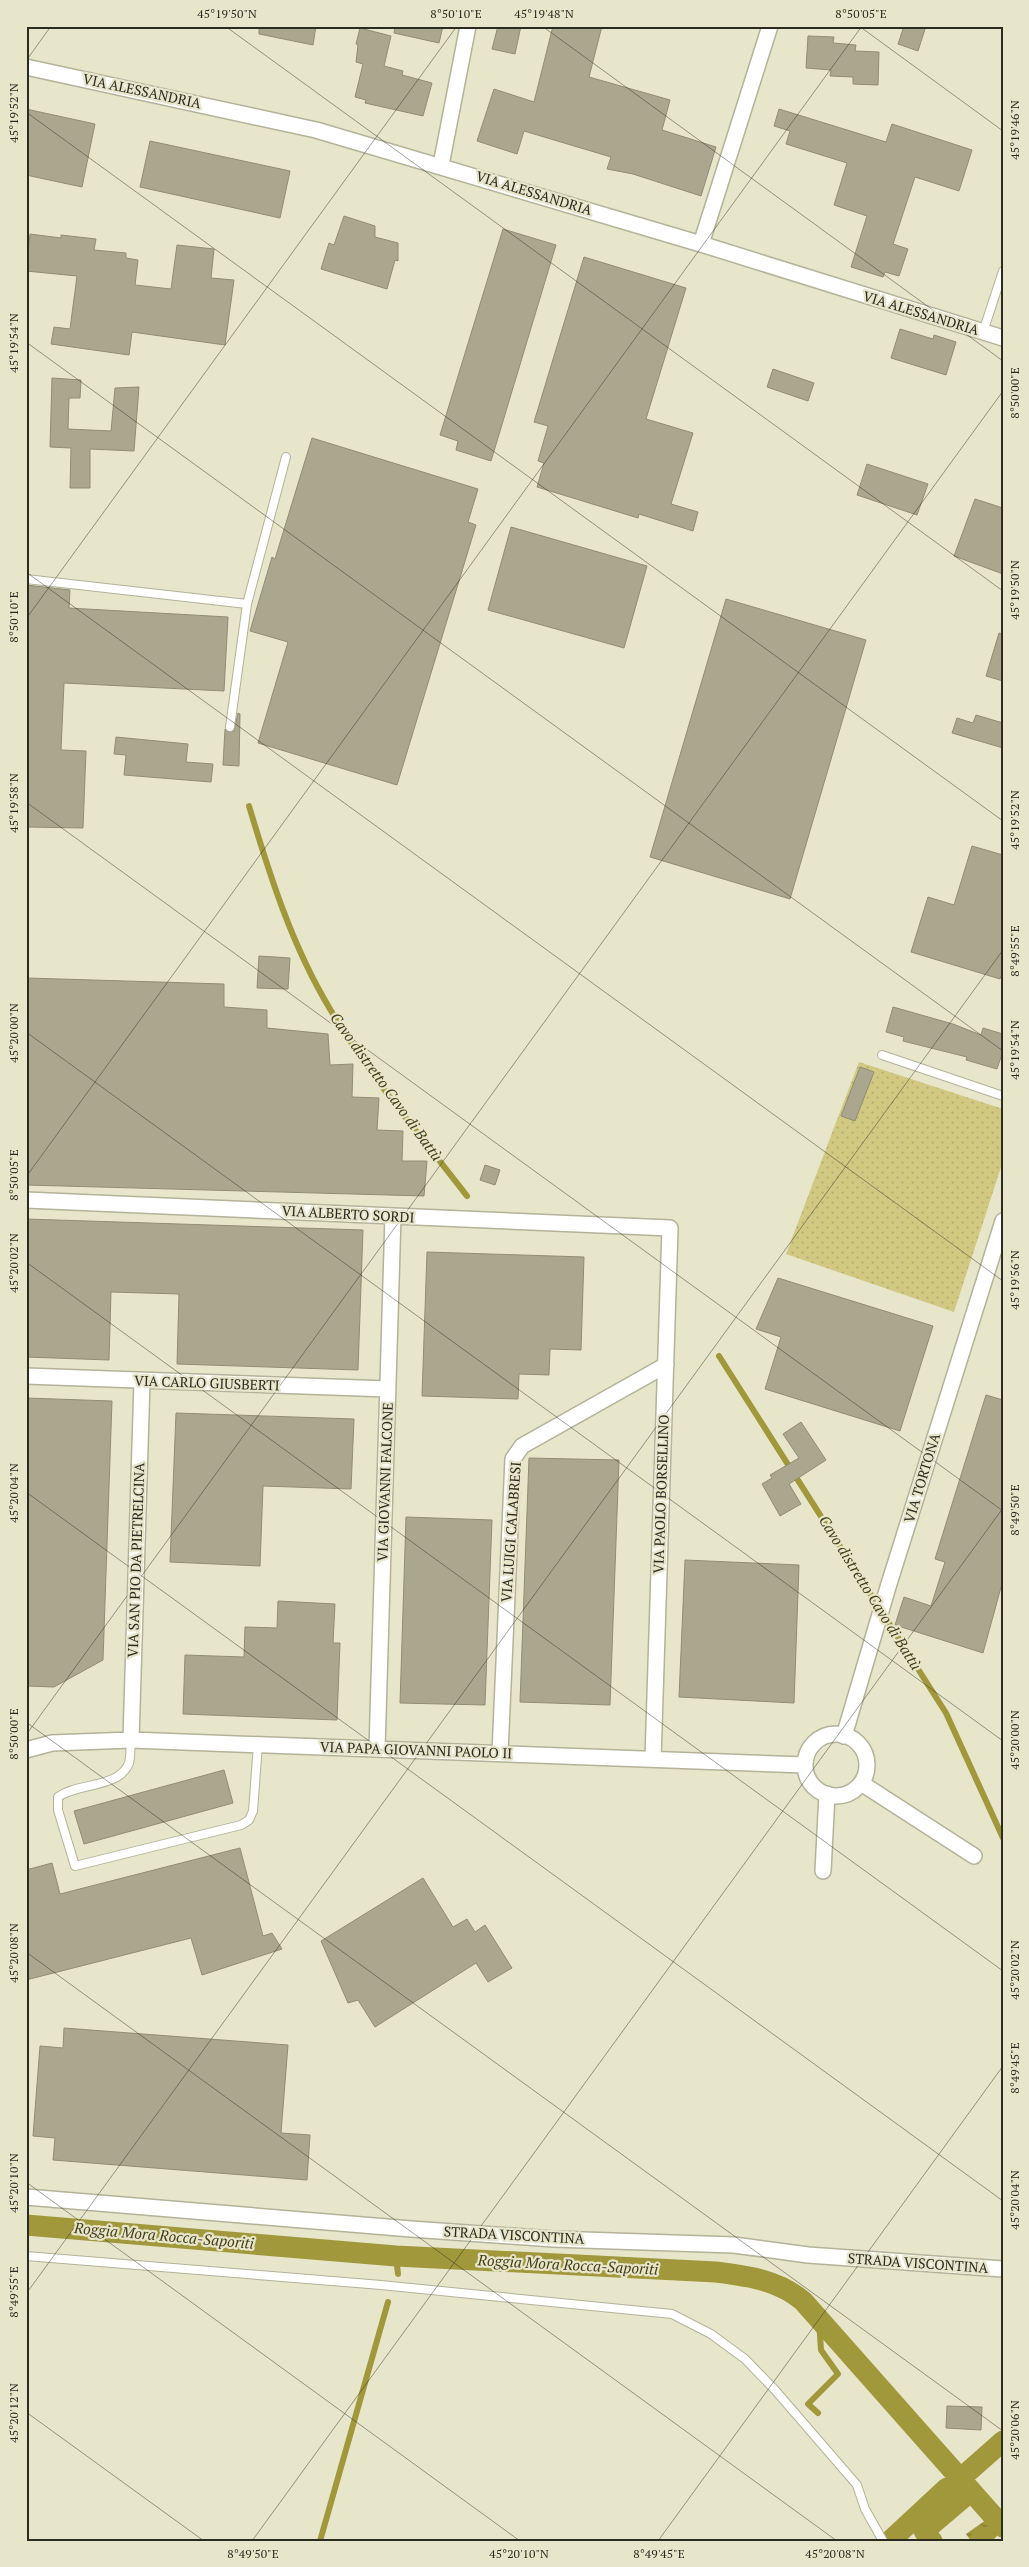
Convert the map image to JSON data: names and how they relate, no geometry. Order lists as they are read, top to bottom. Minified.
{"streets":{"street":["VIA ALESSANDRIA","VIA ALBERTO SORDI","VIA CARLO GIUSBERTI","VIA TORTONA","VIA GIOVANNI FALCONE","VIA PAOLO BORSELLINO","VIA LUIGI CALABRESI","VIA SAN PIO DA PIETRELCINA","VIA PAPA GIOVANNI PAOLO II","STRADA VISCONTINA"]},"crossings":[["VIA ALBERTO SORDI","VIA GIOVANNI FALCONE"],["VIA ALBERTO SORDI","VIA PAOLO BORSELLINO"],["VIA CARLO GIUSBERTI","VIA GIOVANNI FALCONE"],["VIA CARLO GIUSBERTI","VIA SAN PIO DA PIETRELCINA"],["VIA TORTONA","VIA PAPA GIOVANNI PAOLO II"],["VIA GIOVANNI FALCONE","VIA PAPA GIOVANNI PAOLO II"],["VIA PAOLO BORSELLINO","VIA LUIGI CALABRESI"],["VIA PAOLO BORSELLINO","VIA PAPA GIOVANNI PAOLO II"],["VIA LUIGI CALABRESI","VIA PAPA GIOVANNI PAOLO II"],["VIA SAN PIO DA PIETRELCINA","VIA PAPA GIOVANNI PAOLO II"]],"water":["Cavo distretto Cavo di Battù","Roggia Mora Rocca-Saporiti"],"coordinates":["45°19'50\"N","8°50'10\"E","45°19'48\"N","8°50'05\"E","45°19'52\"N","45°19'46\"N","45°19'54\"N","8°50'00\"E","45°19'58\"N","8°49'55\"E","45°20'00\"N","45°20'02\"N","45°19'56\"N","45°20'04\"N","8°49'50\"E","45°20'08\"N","8°49'45\"E","45°20'10\"N","45°20'12\"N","45°20'06\"N"]}
